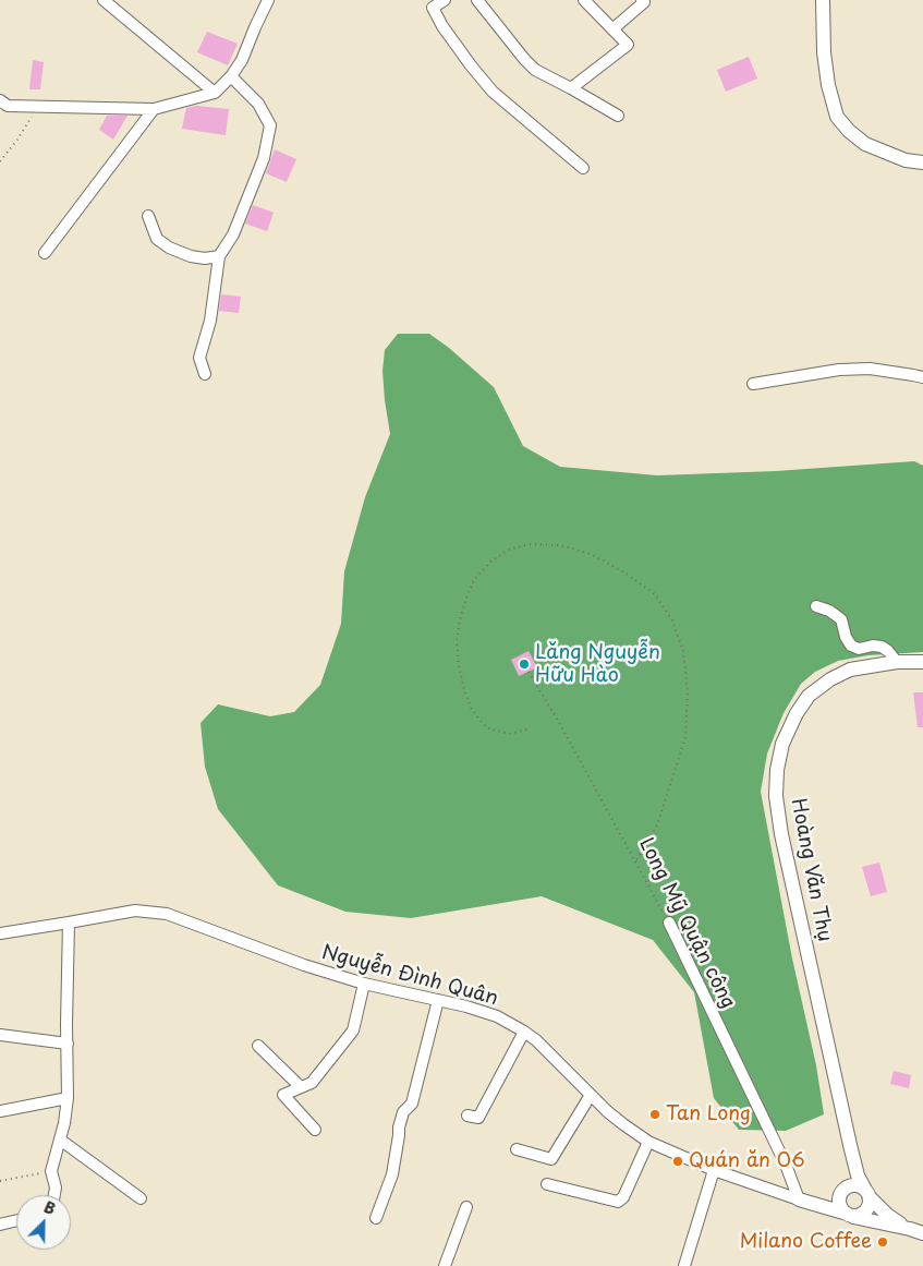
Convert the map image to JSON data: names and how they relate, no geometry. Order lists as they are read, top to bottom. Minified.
{"streets":{"main road":["Hoàng Văn Thụ"],"street":["Long Mỹ Quận công","Nguyễn Đình Quân"]},"crossings":[["Hoàng Văn Thụ","Long Mỹ Quận công"],["Hoàng Văn Thụ","Nguyễn Đình Quân"],["Long Mỹ Quận công","Nguyễn Đình Quân"]],"places":["Lăng Nguyễn Hữu Hào","Tan Long","Quán ăn 06","Milano Coffee"],"north":"top right"}
